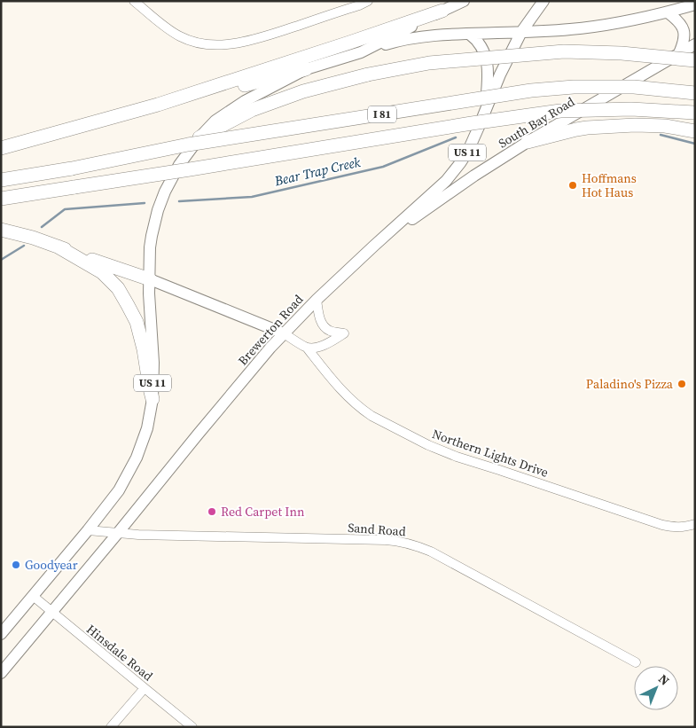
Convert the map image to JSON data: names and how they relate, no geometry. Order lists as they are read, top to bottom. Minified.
{"streets":{"highway":["I 81"],"main road":["South Bay Road","US 11","Brewerton Road"],"street":["Northern Lights Drive","Sand Road","Hinsdale Road"]},"crossings":[["South Bay Road","Brewerton Road"],["US 11","Sand Road"],["US 11","Hinsdale Road"],["Brewerton Road","Sand Road"],["Brewerton Road","Hinsdale Road"]],"water":["Bear Trap Creek"],"places":["Hoffmans Hot Haus","Paladino's Pizza","Red Carpet Inn","Goodyear"],"north":"top right"}
